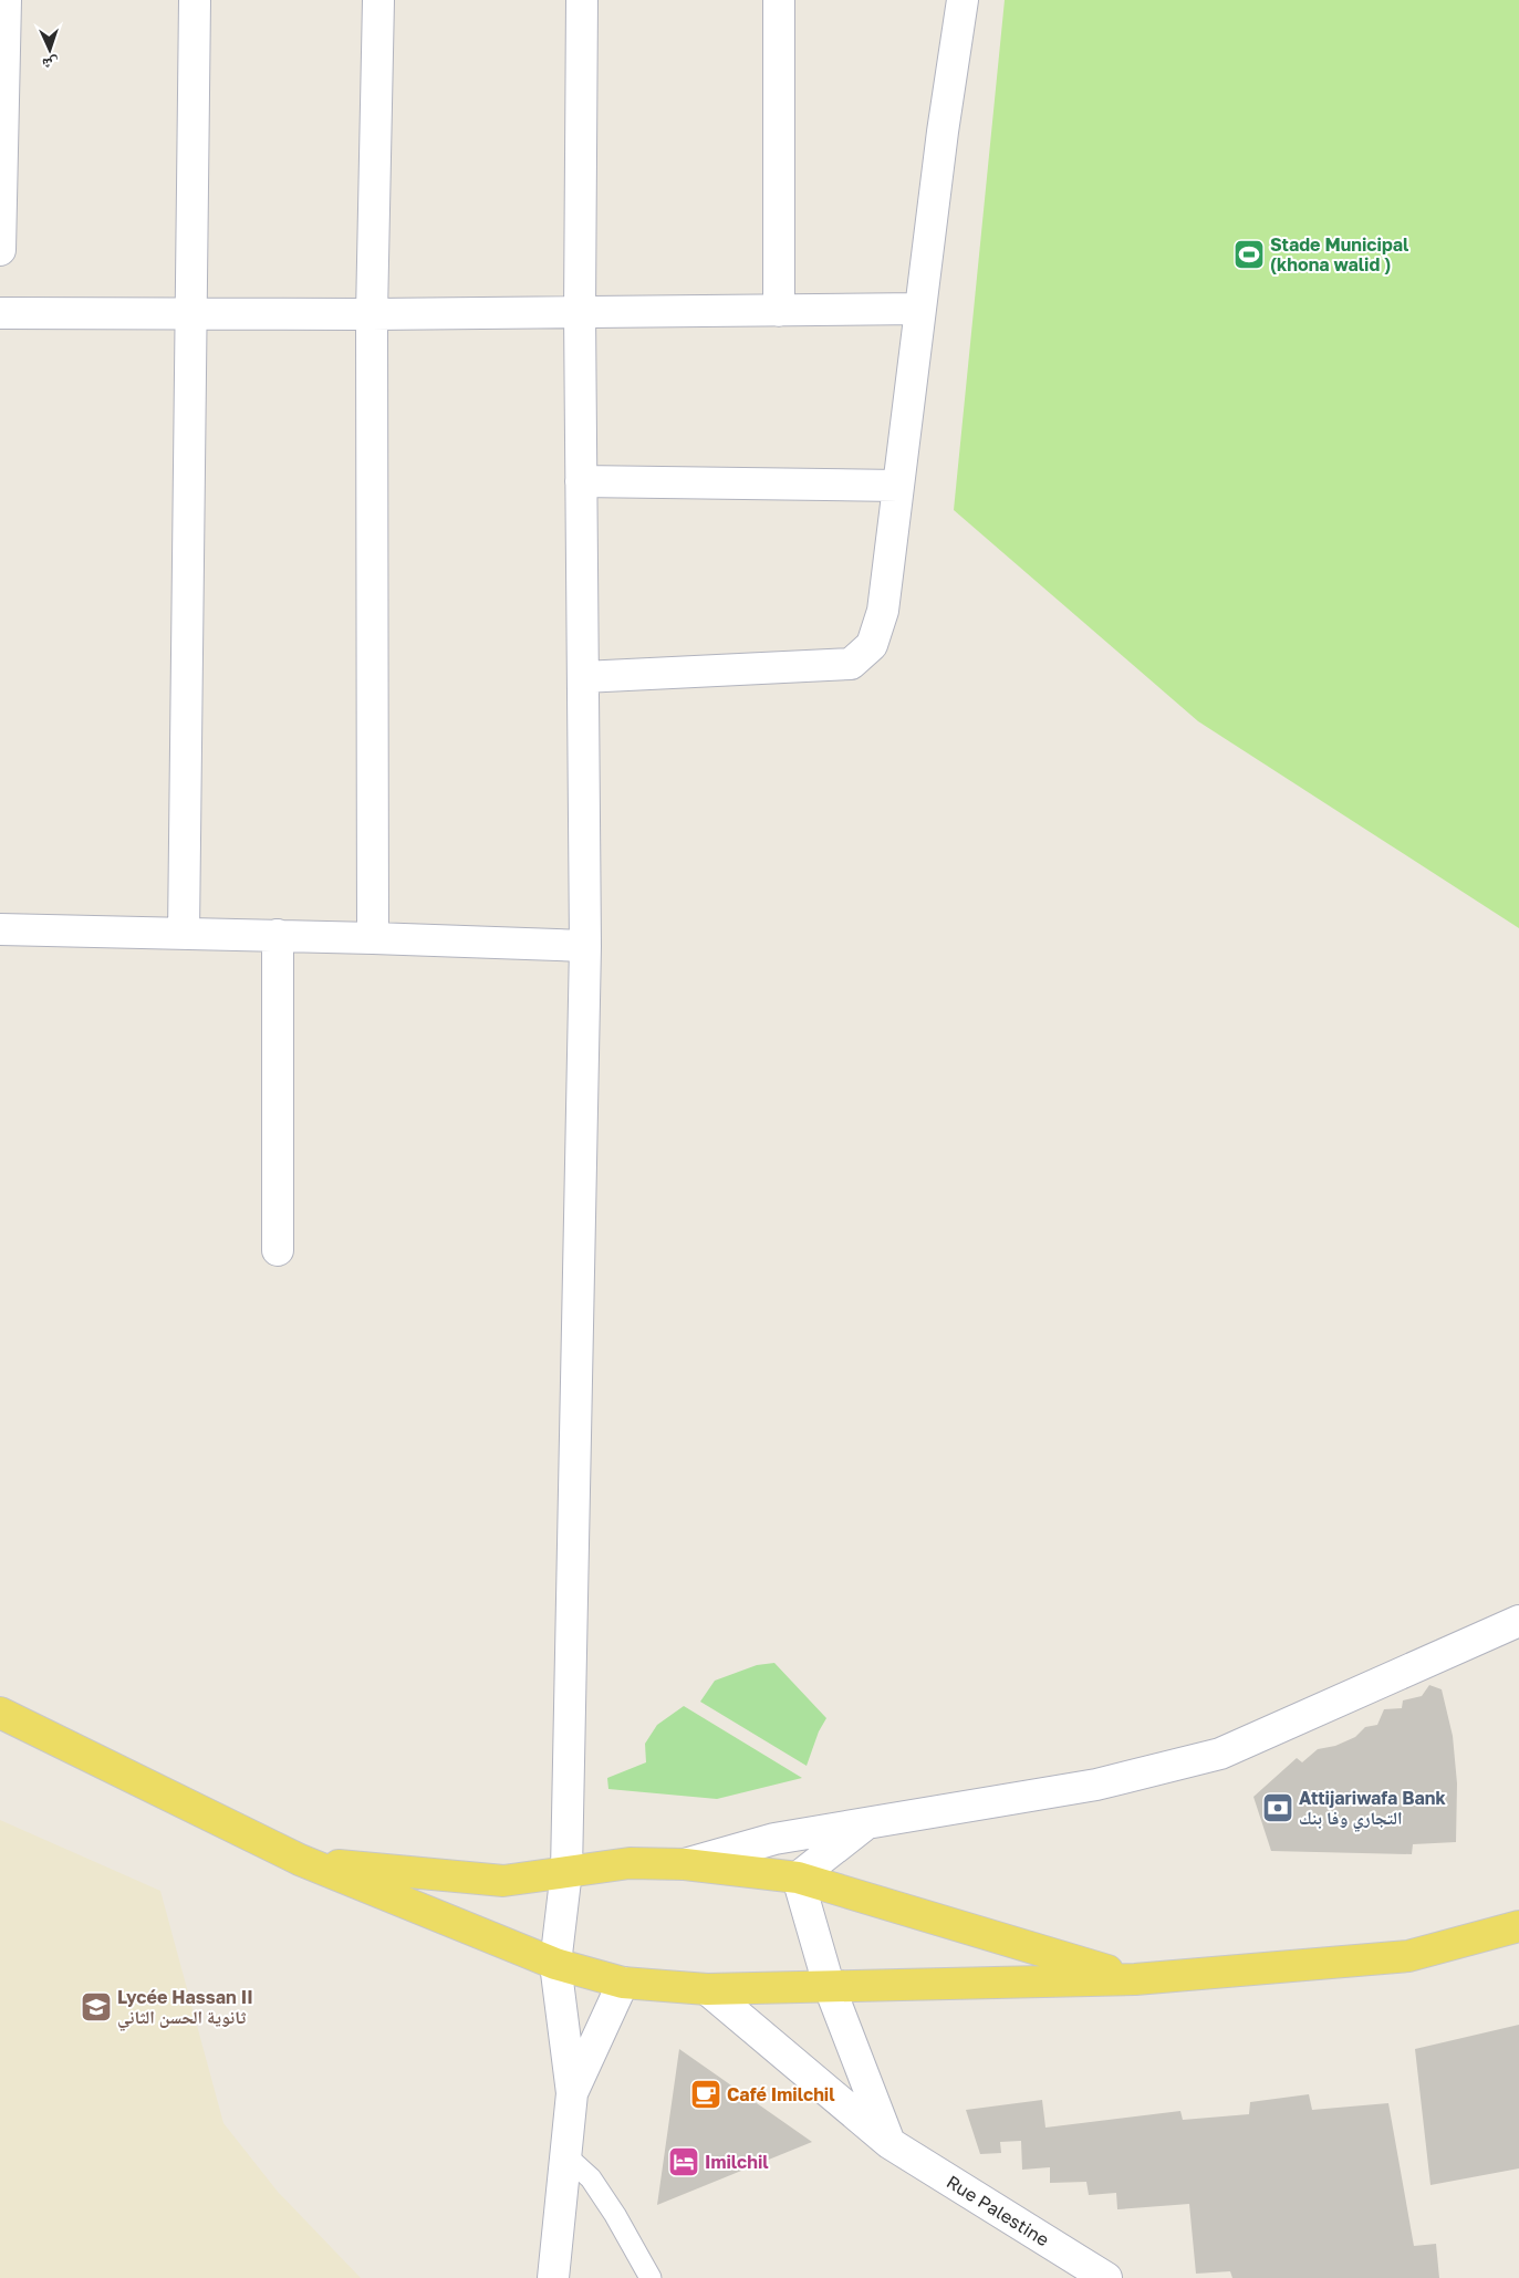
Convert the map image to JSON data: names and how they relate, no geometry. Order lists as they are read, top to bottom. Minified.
{"streets":{"street":["Rue Palestine"]},"places":{"sports":["Stade Municipal (khona walid )"],"bank":["Attijariwafa Bank التجاري وفا بنك"],"school or university":["Lycée Hassan II ثانوية الحسن الثاني"],"cafe":["Café Imilchil"],"hotel":["Imilchil"]},"north":"bottom"}
